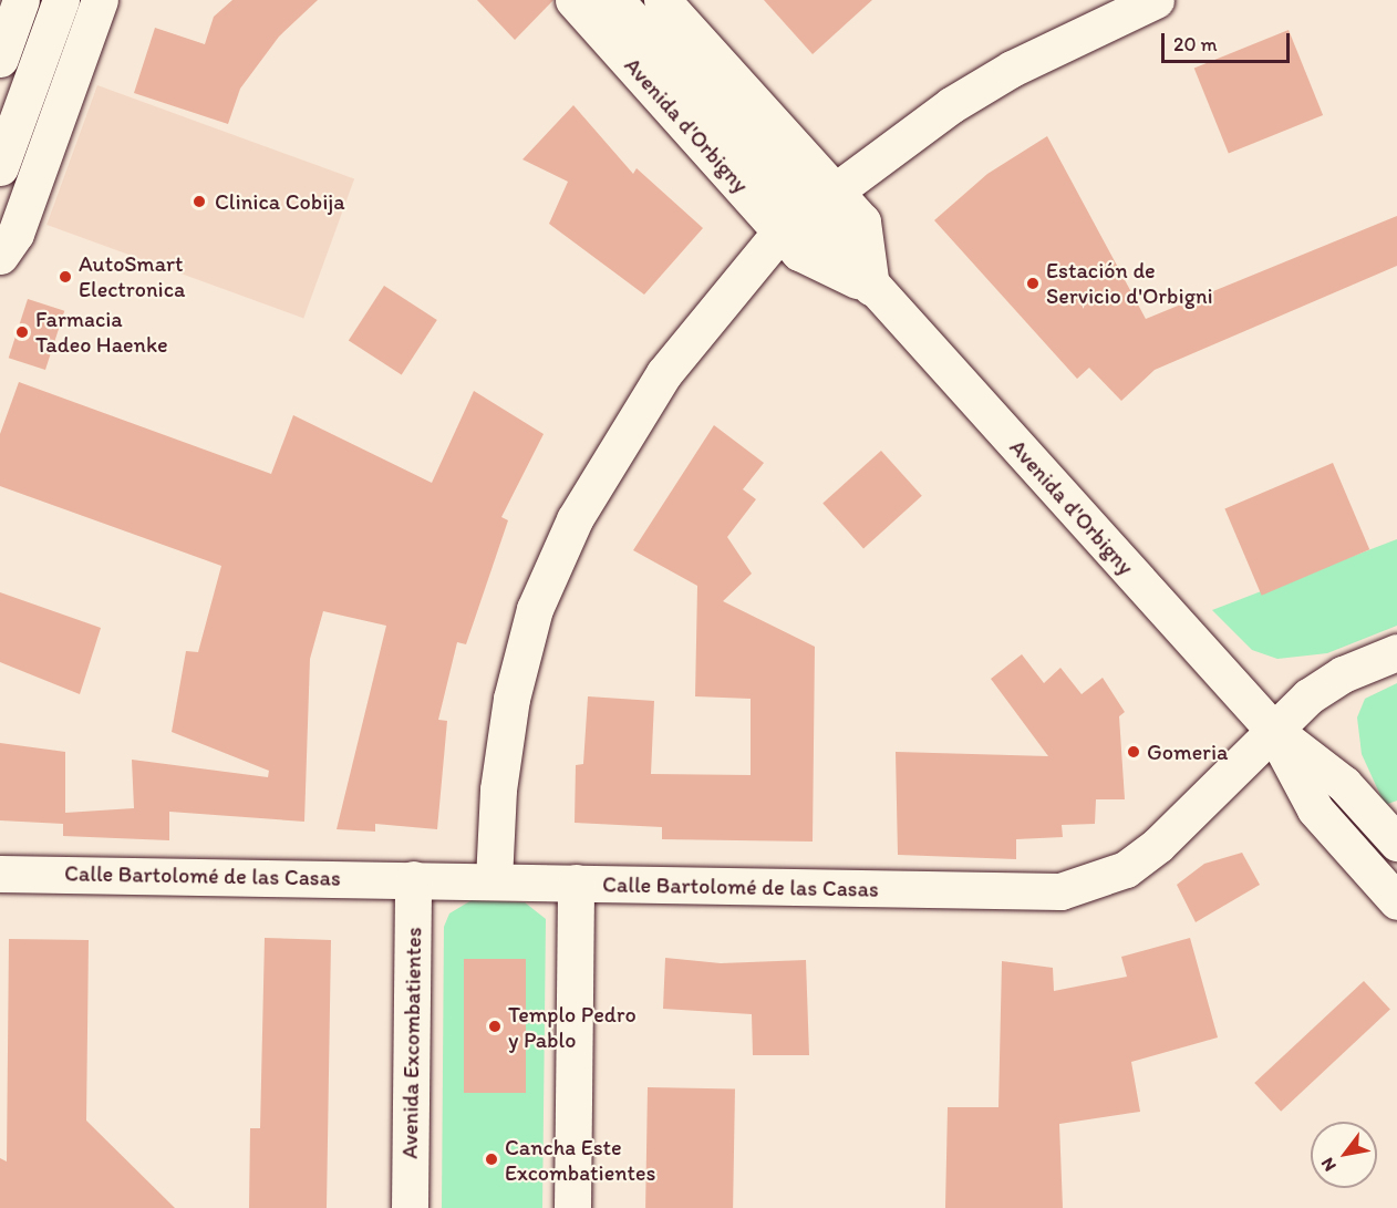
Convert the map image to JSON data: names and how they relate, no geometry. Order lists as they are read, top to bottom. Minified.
{"streets":{"street":["Avenida d'Orbigny","Calle Bartolomé de las Casas","Avenida Excombatientes"]},"crossings":[["Avenida d'Orbigny","Calle Bartolomé de las Casas"],["Calle Bartolomé de las Casas","Avenida Excombatientes"]],"places":["Clinica Cobija","AutoSmart Electronica","Estación de Servicio d'Orbigni","Farmacia Tadeo Haenke","Gomeria","Templo Pedro y Pablo","Cancha Este Excombatientes"],"scale_bar":"20 m","north":"bottom left"}
